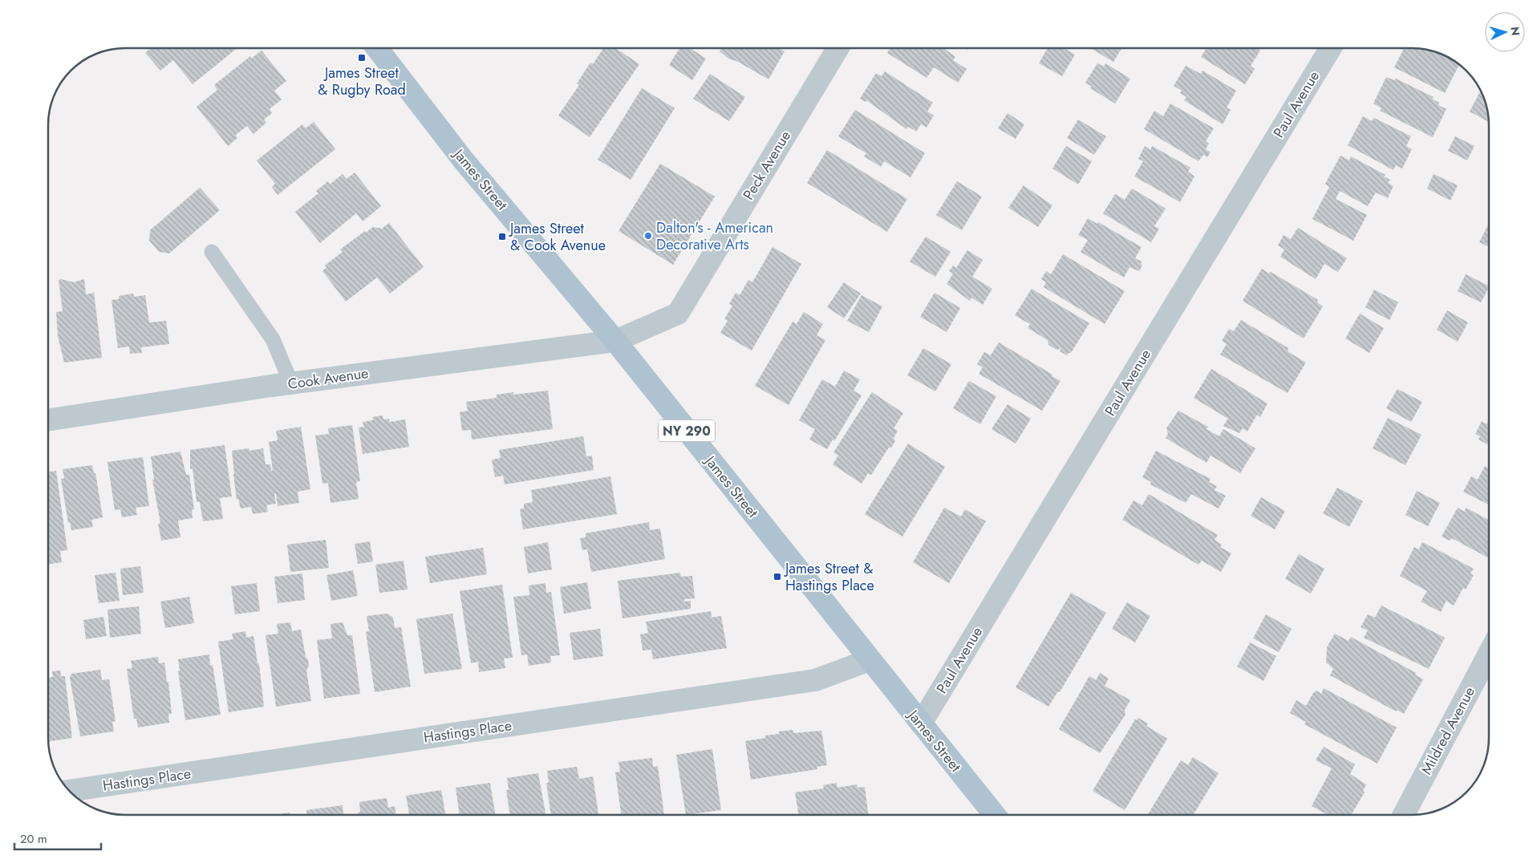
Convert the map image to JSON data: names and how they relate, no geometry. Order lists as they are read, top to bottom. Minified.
{"streets":{"main road":["James Street","NY 290"],"street":["Paul Avenue","Peck Avenue","Cook Avenue","Mildred Avenue","Hastings Place"]},"crossings":[["Paul Avenue","James Street"],["Peck Avenue","James Street"],["Peck Avenue","Cook Avenue"],["James Street","Cook Avenue"],["James Street","Hastings Place"]],"places":{"transit":["James Street & Rugby Road","James Street & Cook Avenue","James Street & Hastings Place"],"other":["Dalton's - American Decorative Arts"]},"scale_bar":"20 m","north":"right"}
